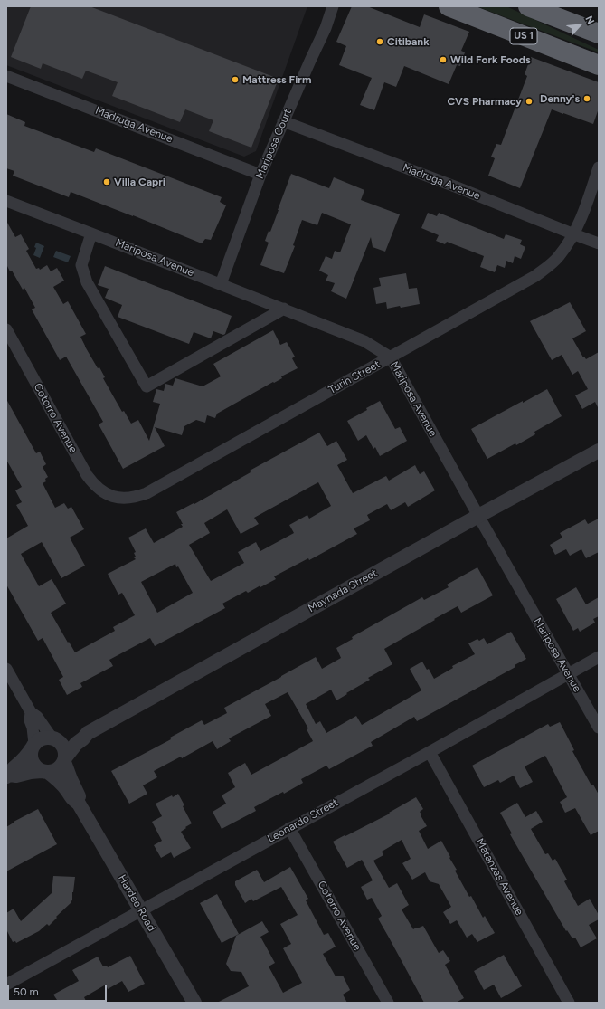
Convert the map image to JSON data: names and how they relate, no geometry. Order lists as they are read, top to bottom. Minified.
{"streets":{"highway":["US 1"],"street":["Madruga Avenue","Mariposa Court","Mariposa Avenue","Turin Street","Cotorro Avenue","Maynada Street","Leonardo Street","Matanzas Avenue","Hardee Road"]},"crossings":[["Madruga Avenue","Mariposa Court"],["Madruga Avenue","Turin Street"],["Mariposa Court","Mariposa Avenue"],["Mariposa Avenue","Turin Street"],["Mariposa Avenue","Maynada Street"],["Mariposa Avenue","Leonardo Street"],["Turin Street","Cotorro Avenue"],["Cotorro Avenue","Leonardo Street"],["Maynada Street","Hardee Road"],["Leonardo Street","Matanzas Avenue"],["Leonardo Street","Hardee Road"]],"places":["Citibank","Wild Fork Foods","Mattress Firm","Denny's","CVS Pharmacy","Villa Capri"],"scale_bar":"50 m","north":"top right"}
